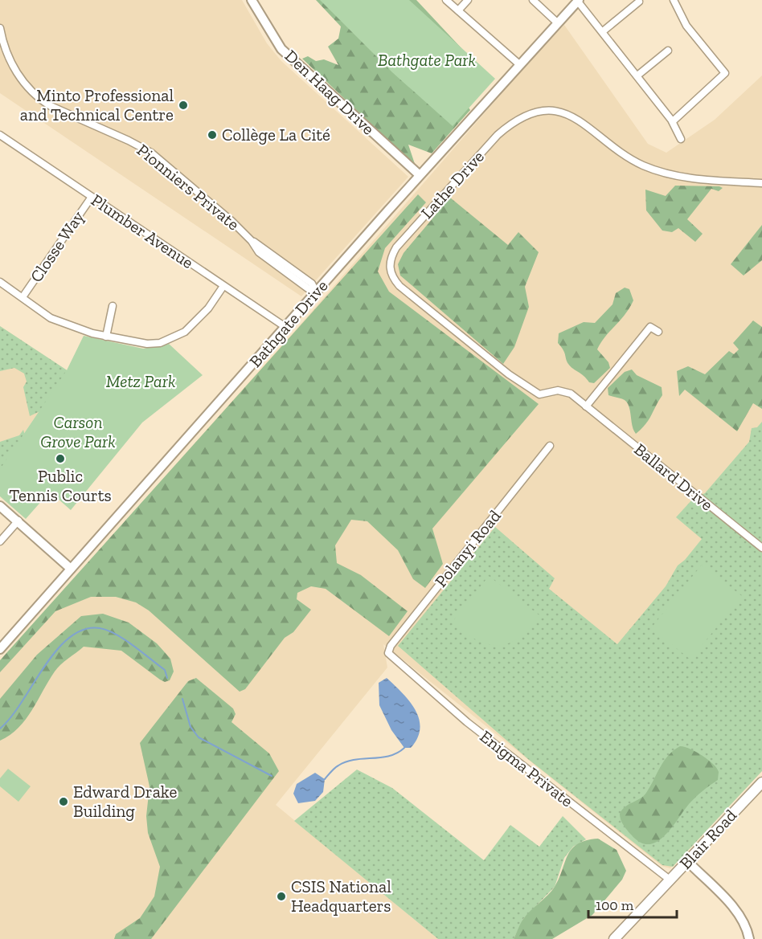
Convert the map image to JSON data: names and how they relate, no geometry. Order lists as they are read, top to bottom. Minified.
{"streets":{"main road":["Blair Road"],"street":["Den Haag Drive","Lathe Drive","Pionniers Private","Plumber Avenue","Closse Way","Bathgate Drive","Ballard Drive","Polanyi Road","Enigma Private"]},"crossings":[["Den Haag Drive","Bathgate Drive"],["Lathe Drive","Ballard Drive"],["Pionniers Private","Bathgate Drive"],["Plumber Avenue","Closse Way"],["Plumber Avenue","Bathgate Drive"],["Polanyi Road","Enigma Private"],["Enigma Private","Blair Road"]],"parks":["Bathgate Park","Metz Park","Carson Grove Park"],"places":["Minto Professional and Technical Centre","Collège La Cité","Public Tennis Courts","Edward Drake Building","CSIS National Headquarters"],"scale_bar":"100 m"}
